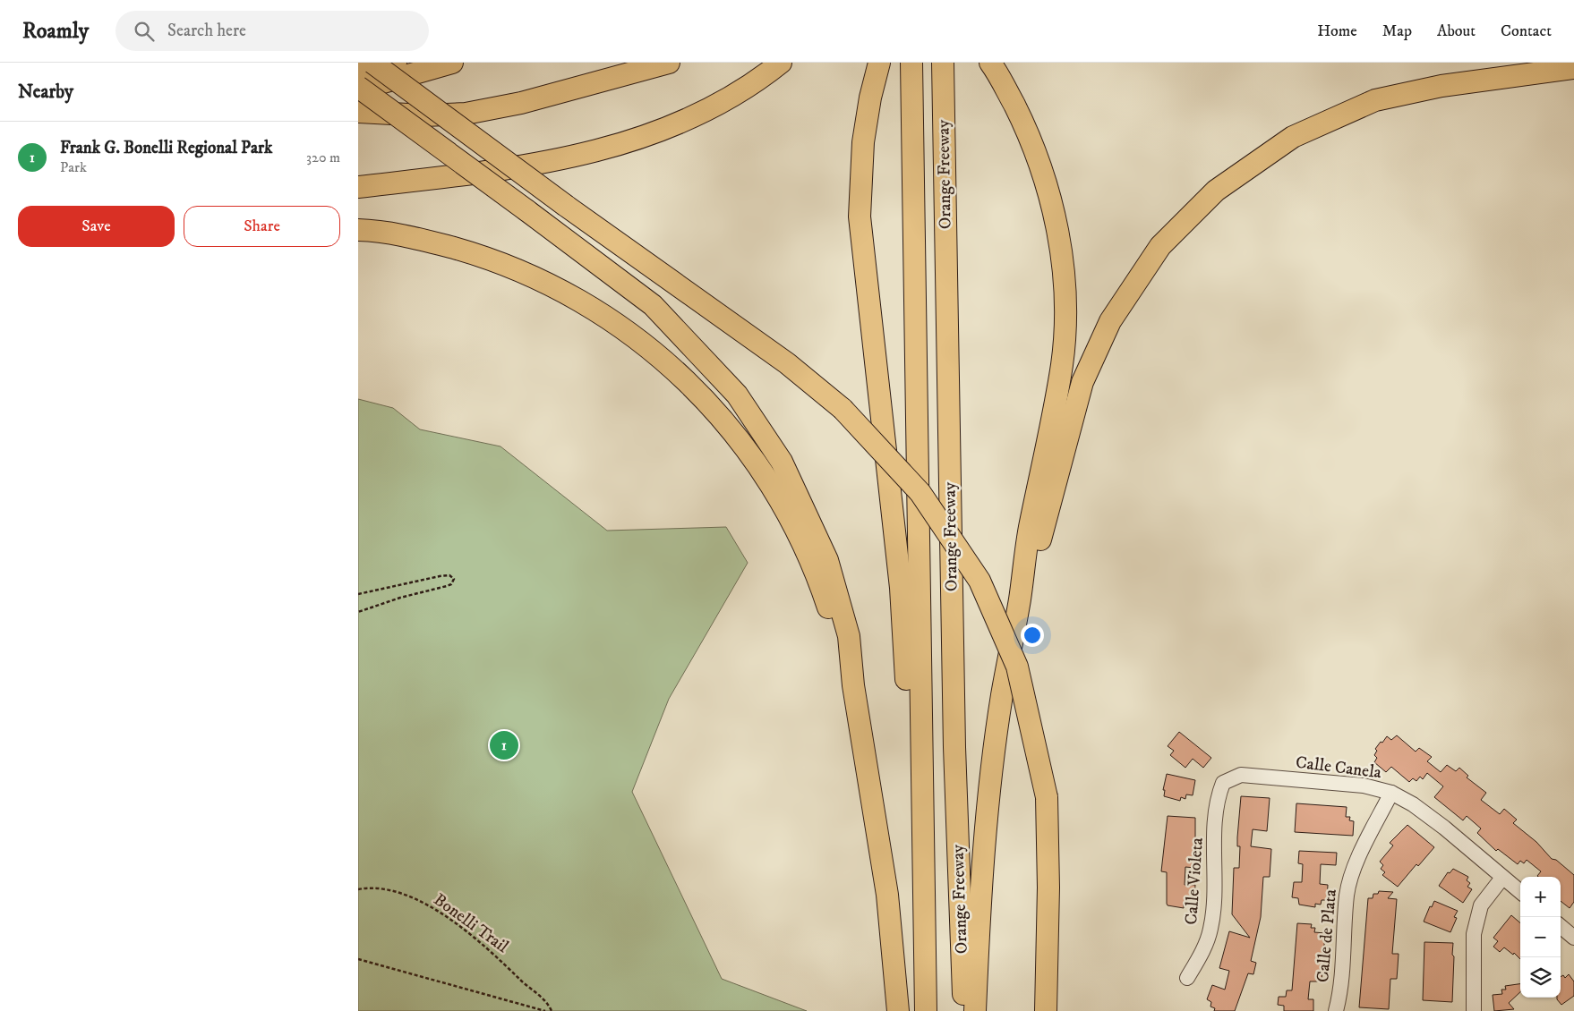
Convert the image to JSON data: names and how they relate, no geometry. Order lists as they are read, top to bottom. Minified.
{"streets":{"highway":["Orange Freeway"],"street":["Calle Canela","Calle Violeta","Calle de Plata"],"path":["Bonelli Trail"]},"crossings":[["Calle Canela","Calle Violeta"],["Calle Canela","Calle de Plata"]],"page":{"header":"Roamly","search":"Search here","nav":["Home","Map","About","Contact"],"heading":"Nearby","list":[{"mark":"1","name":"Frank G. Bonelli Regional Park","note":"Park","value":"320 m"}],"buttons":["Save","Share"],"pins":"1","map_buttons":["+","−"]}}
